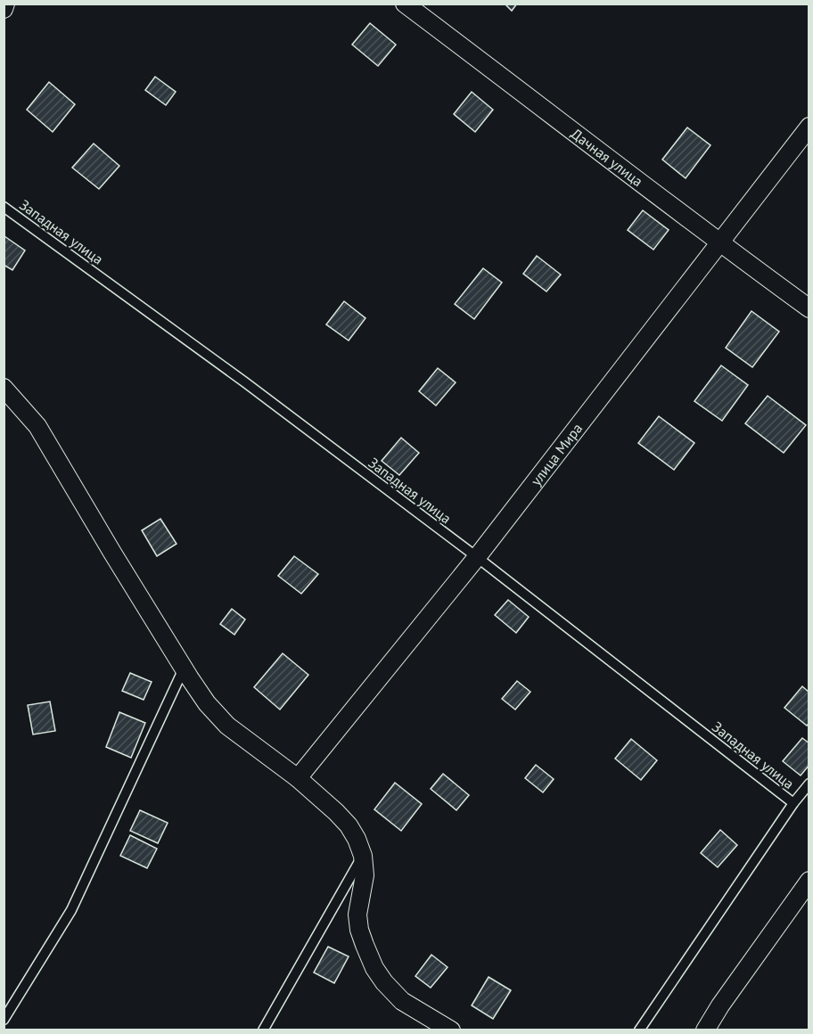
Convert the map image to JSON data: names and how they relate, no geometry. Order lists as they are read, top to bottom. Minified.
{"streets":{"street":["Дачная улица","улица Мира"],"lane":["Западная улица"]},"crossings":[["Дачная улица","улица Мира"],["Западная улица","улица Мира"]]}
